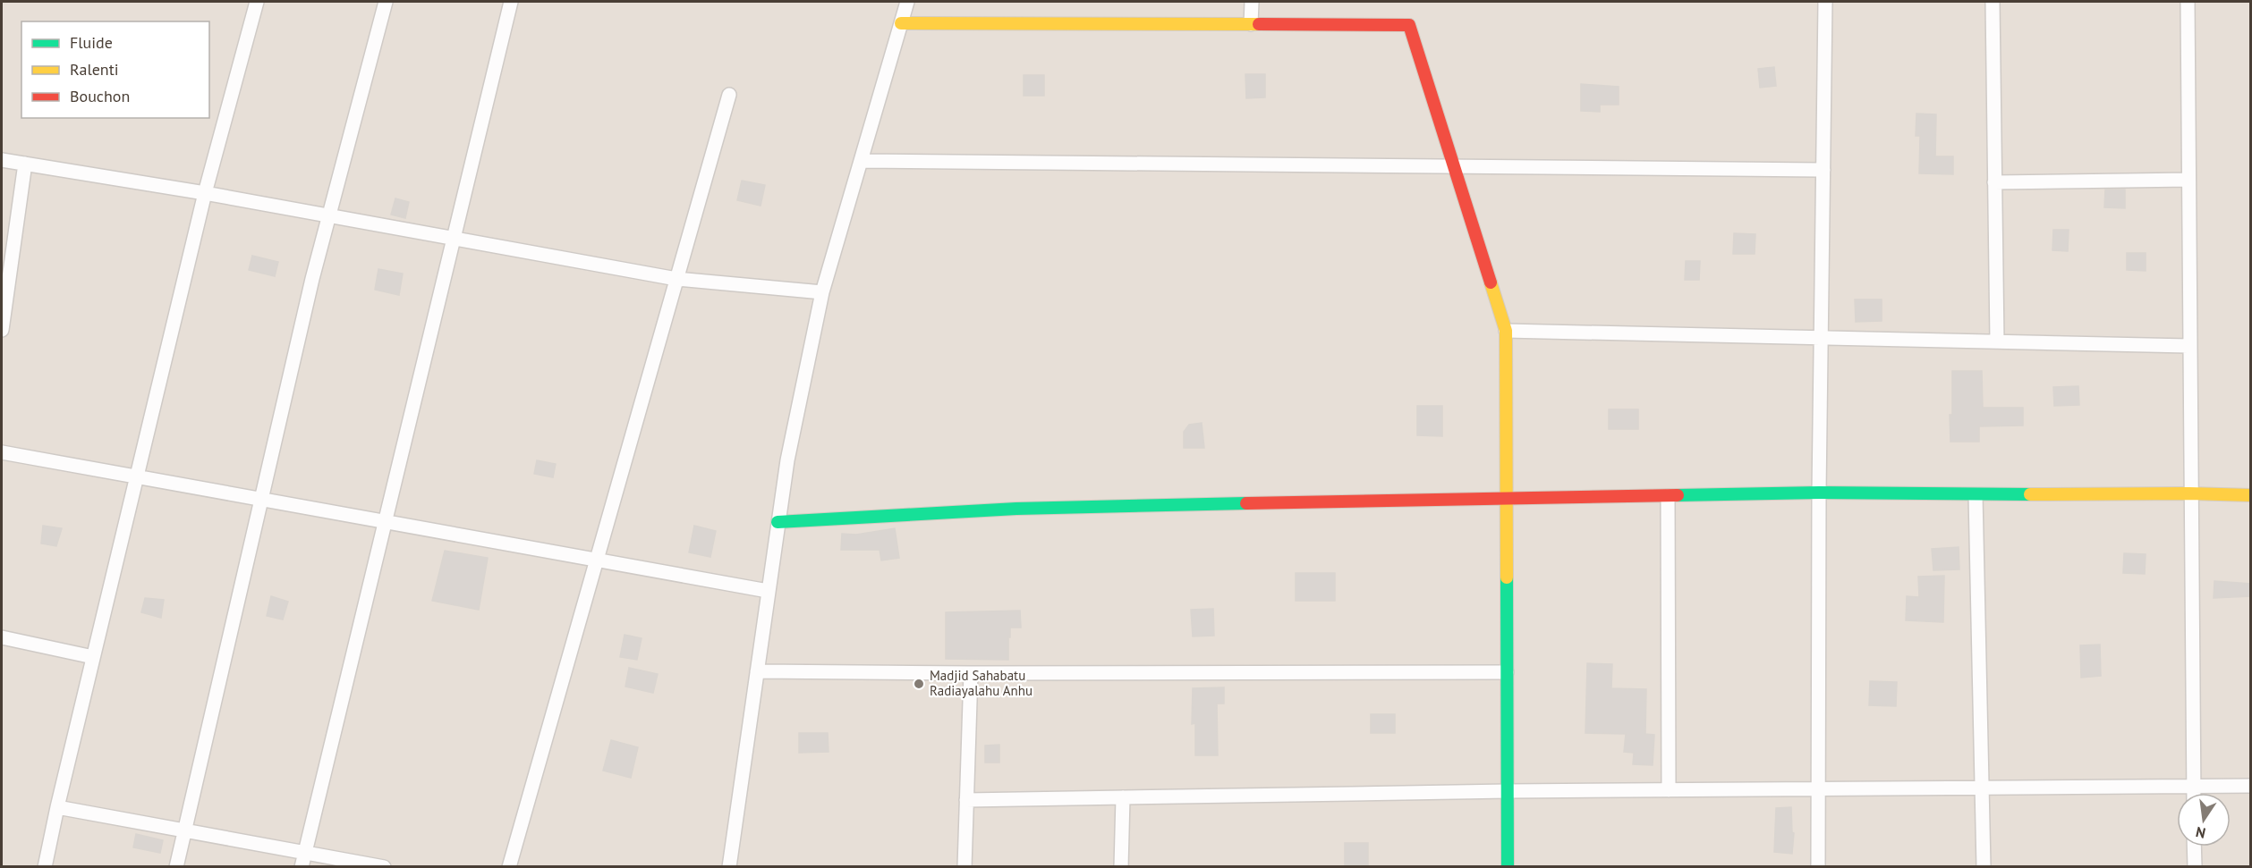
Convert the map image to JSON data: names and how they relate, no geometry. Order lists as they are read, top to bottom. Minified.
{"places":["Madjid Sahabatu Radiayalahu Anhu"],"legend":["Fluide","Ralenti","Bouchon"],"north":"bottom"}
